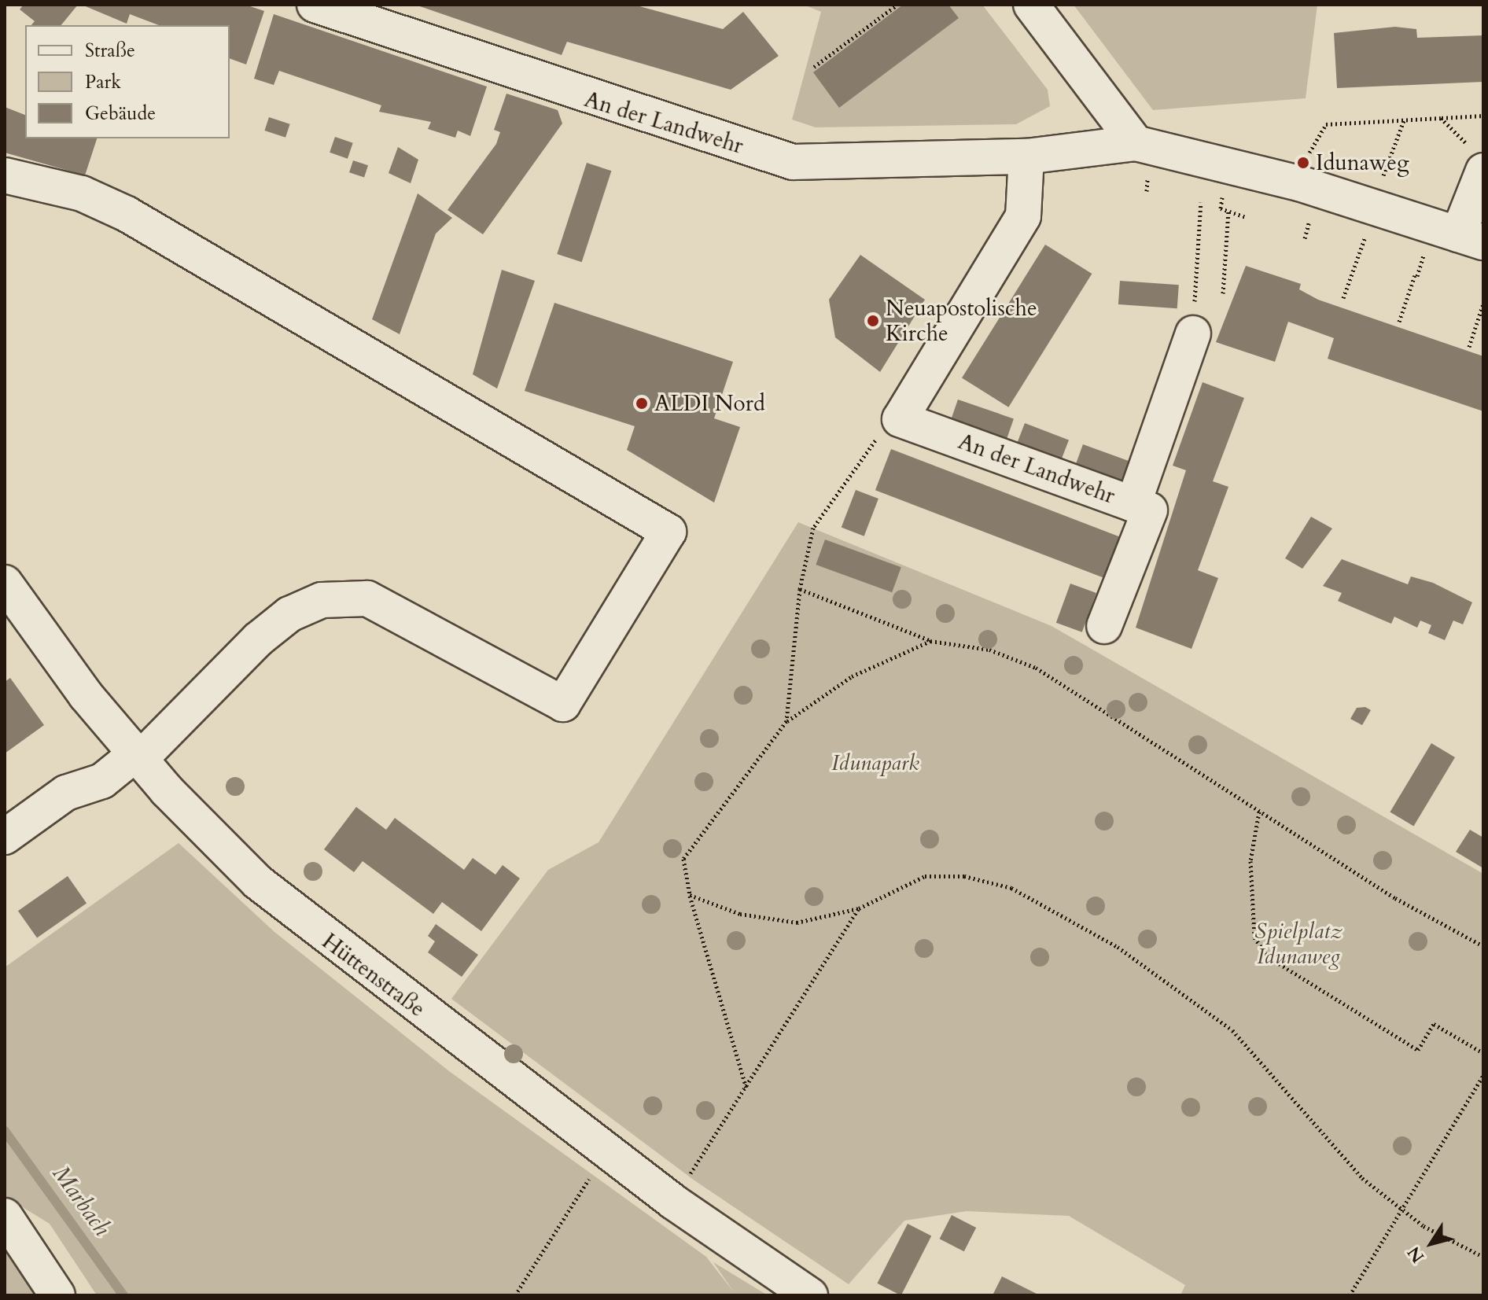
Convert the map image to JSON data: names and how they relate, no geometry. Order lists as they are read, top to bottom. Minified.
{"streets":{"street":["An der Landwehr","Hüttenstraße"]},"water":["Marbach"],"parks":["Idunapark","Spielplatz Idunaweg"],"places":["Idunaweg","Neuapostolische Kirche","ALDI Nord"],"legend":["Straße","Park","Gebäude"],"north":"bottom left"}
